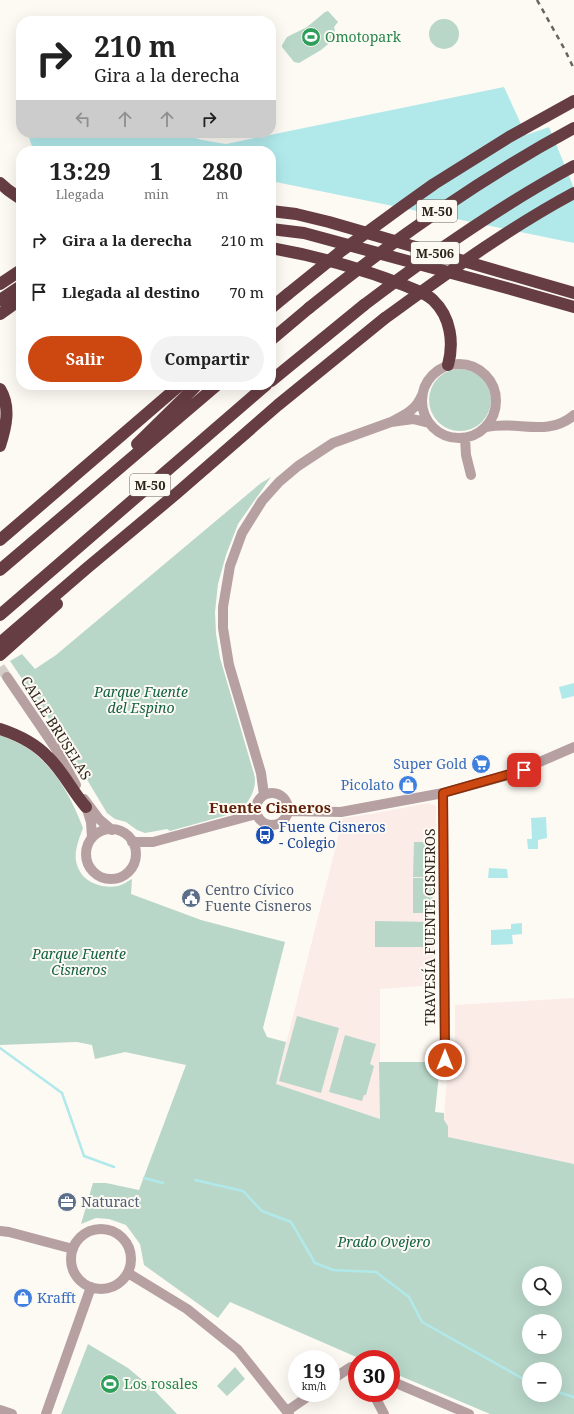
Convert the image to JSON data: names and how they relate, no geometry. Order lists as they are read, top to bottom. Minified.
{"streets":{"highway":["M-50","M-506"],"street":["CALLE BRUSELAS","TRAVESÍA FUENTE CISNEROS"]},"districts":["Fuente Cisneros"],"parks":["Parque Fuente del Espino","Parque Fuente Cisneros","Prado Ovejero"],"places":{"sports":["Omotopark","Los rosales"],"supermarket":["Super Gold"],"shop":["Picolato","Krafft"],"bus stop":["Fuente Cisneros - Colegio"],"public building":["Centro Cívico Fuente Cisneros"],"office":["Naturact"]},"page":{"turn":["210 m","Gira a la derecha"],"eta":["13:29","Llegada","1","min","280","m"],"list":[{"name":"Gira a la derecha","value":"210 m"},{"name":"Llegada al destino","value":"70 m"}],"buttons":["Salir","Compartir"],"map_buttons":["+","−"],"speed":"19 km/h","limit":"30"}}
